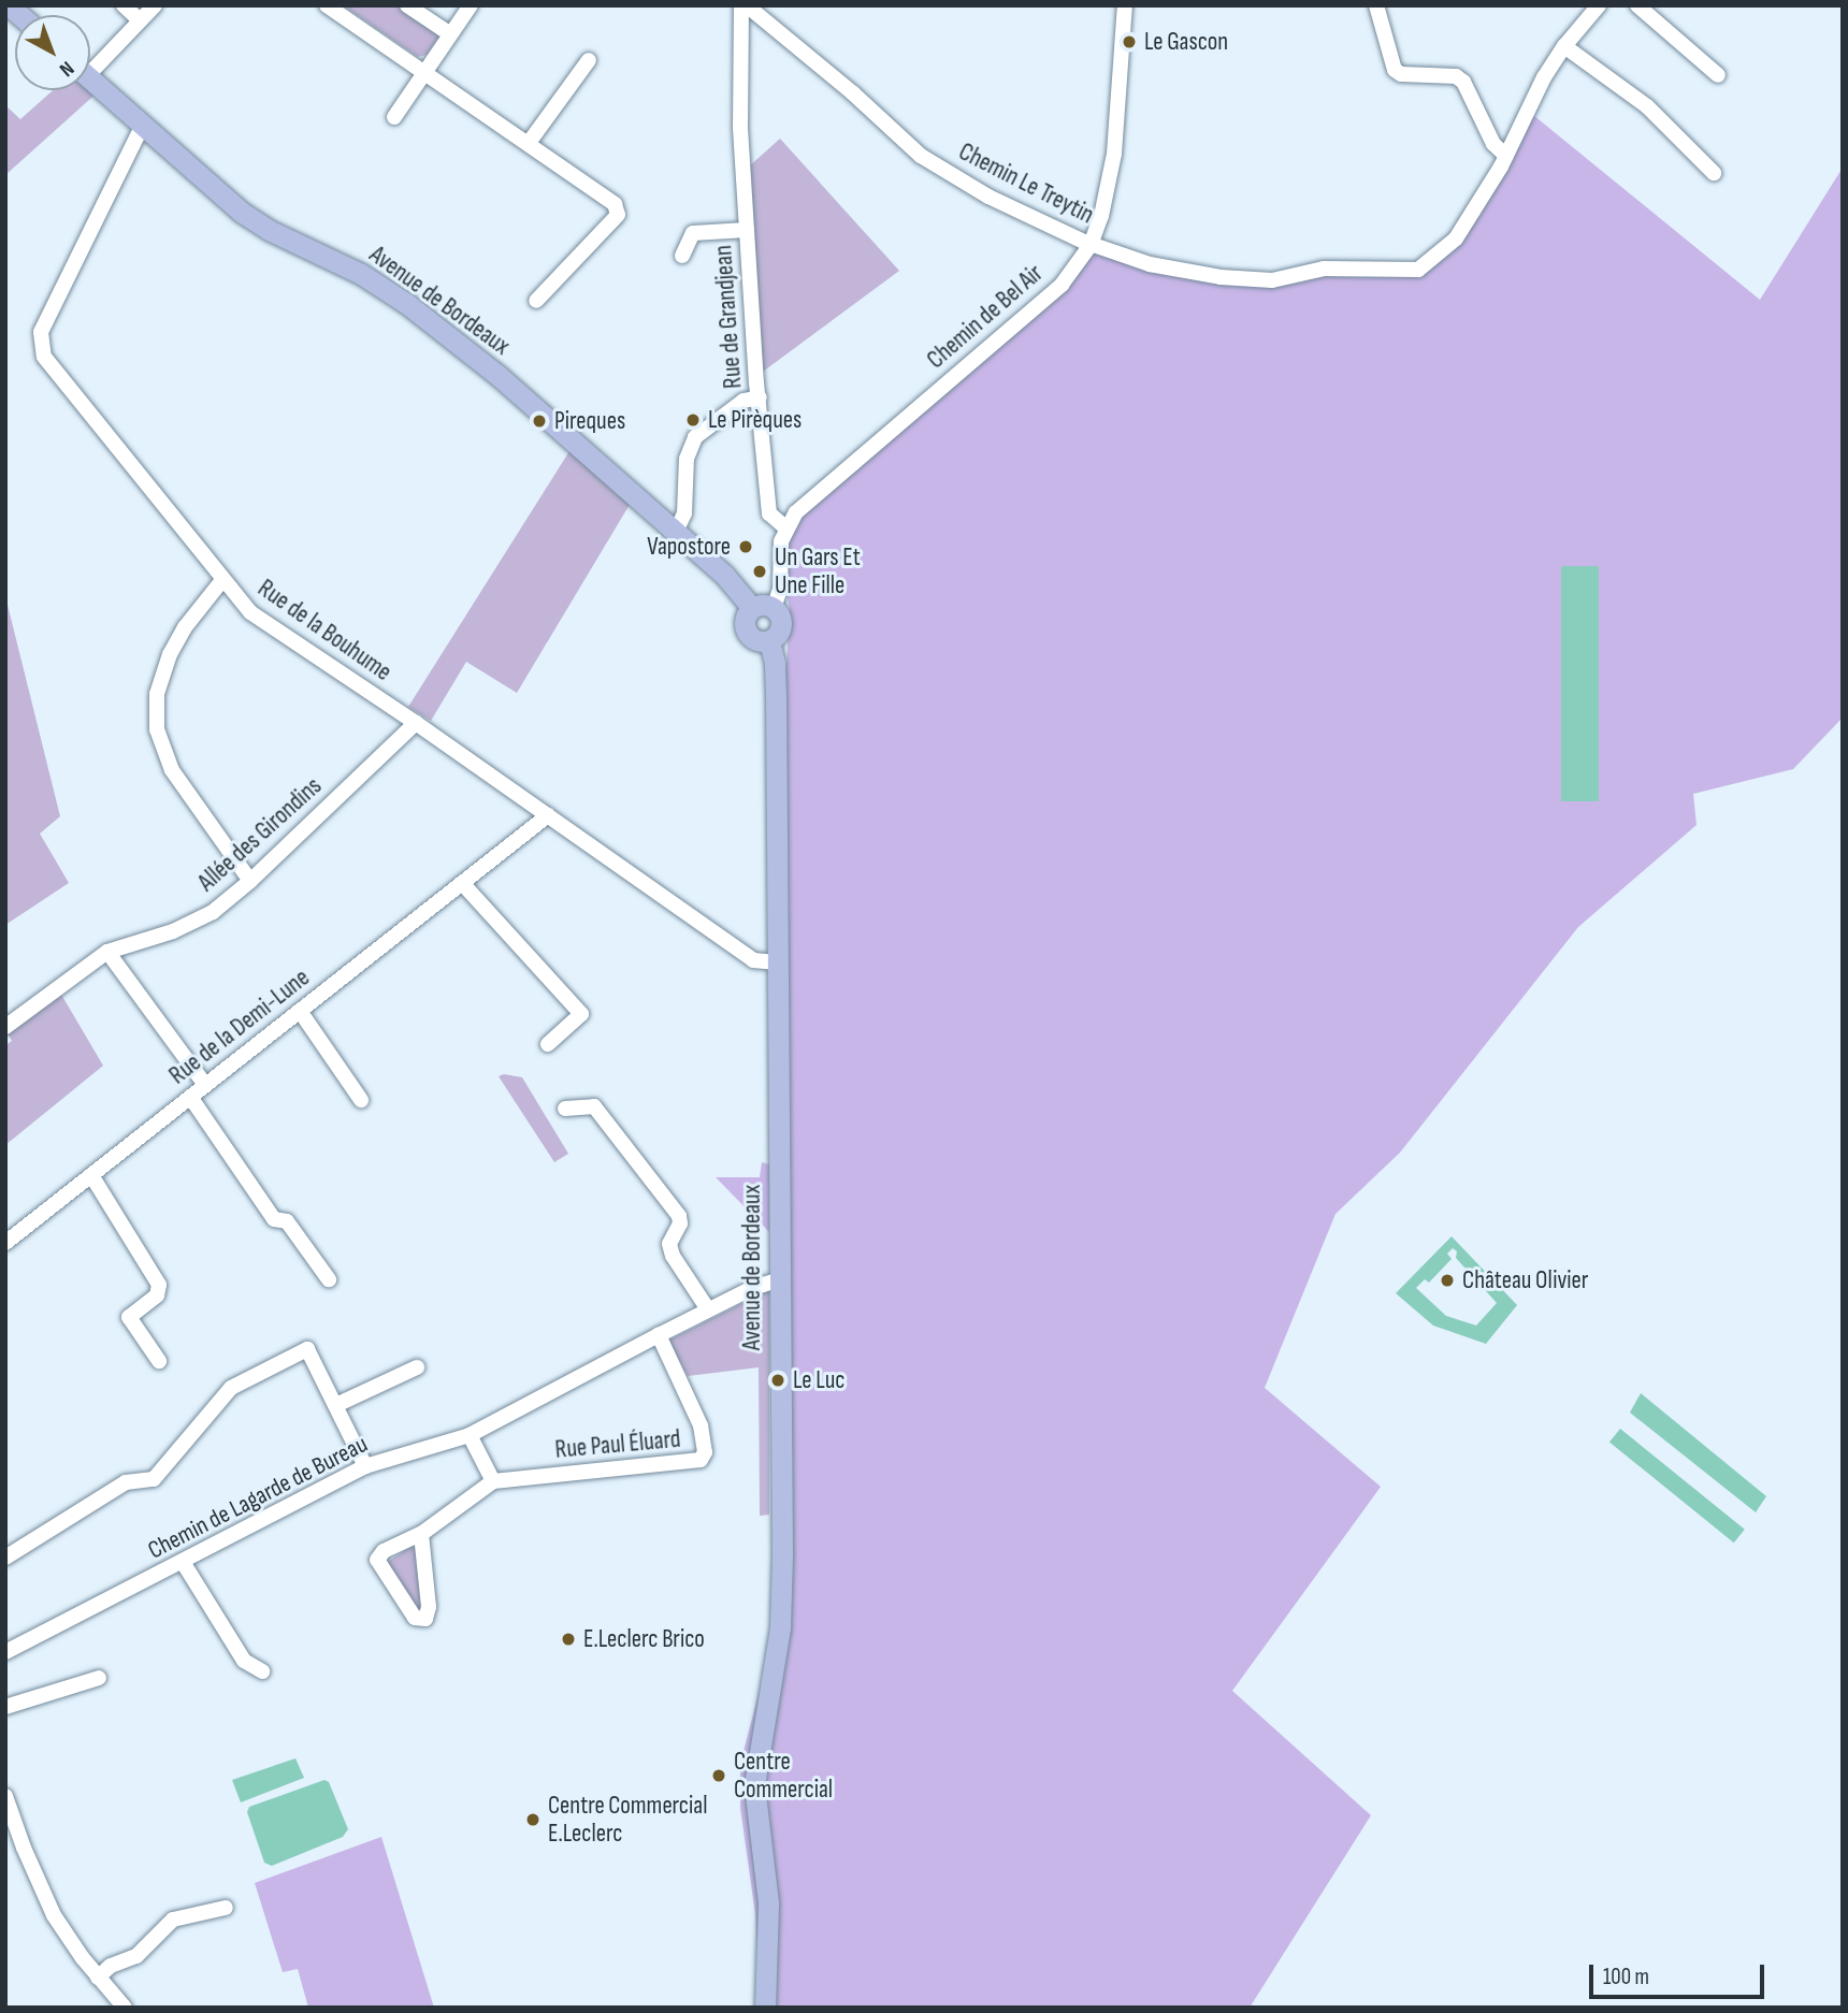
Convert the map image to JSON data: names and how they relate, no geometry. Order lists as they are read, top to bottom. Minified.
{"streets":{"main road":["Avenue de Bordeaux"],"street":["Chemin Le Treytin","Rue de Grandjean","Chemin de Bel Air","Rue de la Bouhume","Allée des Girondins","Rue de la Demi-Lune","Rue Paul Éluard","Chemin de Lagarde de Bureau"]},"crossings":[["Chemin Le Treytin","Rue de Grandjean"],["Chemin Le Treytin","Chemin de Bel Air"],["Avenue de Bordeaux","Rue de la Bouhume"],["Avenue de Bordeaux","Chemin de Lagarde de Bureau"],["Rue de Grandjean","Chemin de Bel Air"],["Rue de la Bouhume","Allée des Girondins"],["Rue de la Bouhume","Rue de la Demi-Lune"],["Rue Paul Éluard","Chemin de Lagarde de Bureau"]],"places":["Le Gascon","Le Pirèques","Pireques","Vapostore","Un Gars Et Une Fille","Château Olivier","Le Luc","E.Leclerc Brico","Centre Commercial","Centre Commercial E.Leclerc"],"scale_bar":"100 m","north":"bottom right"}
